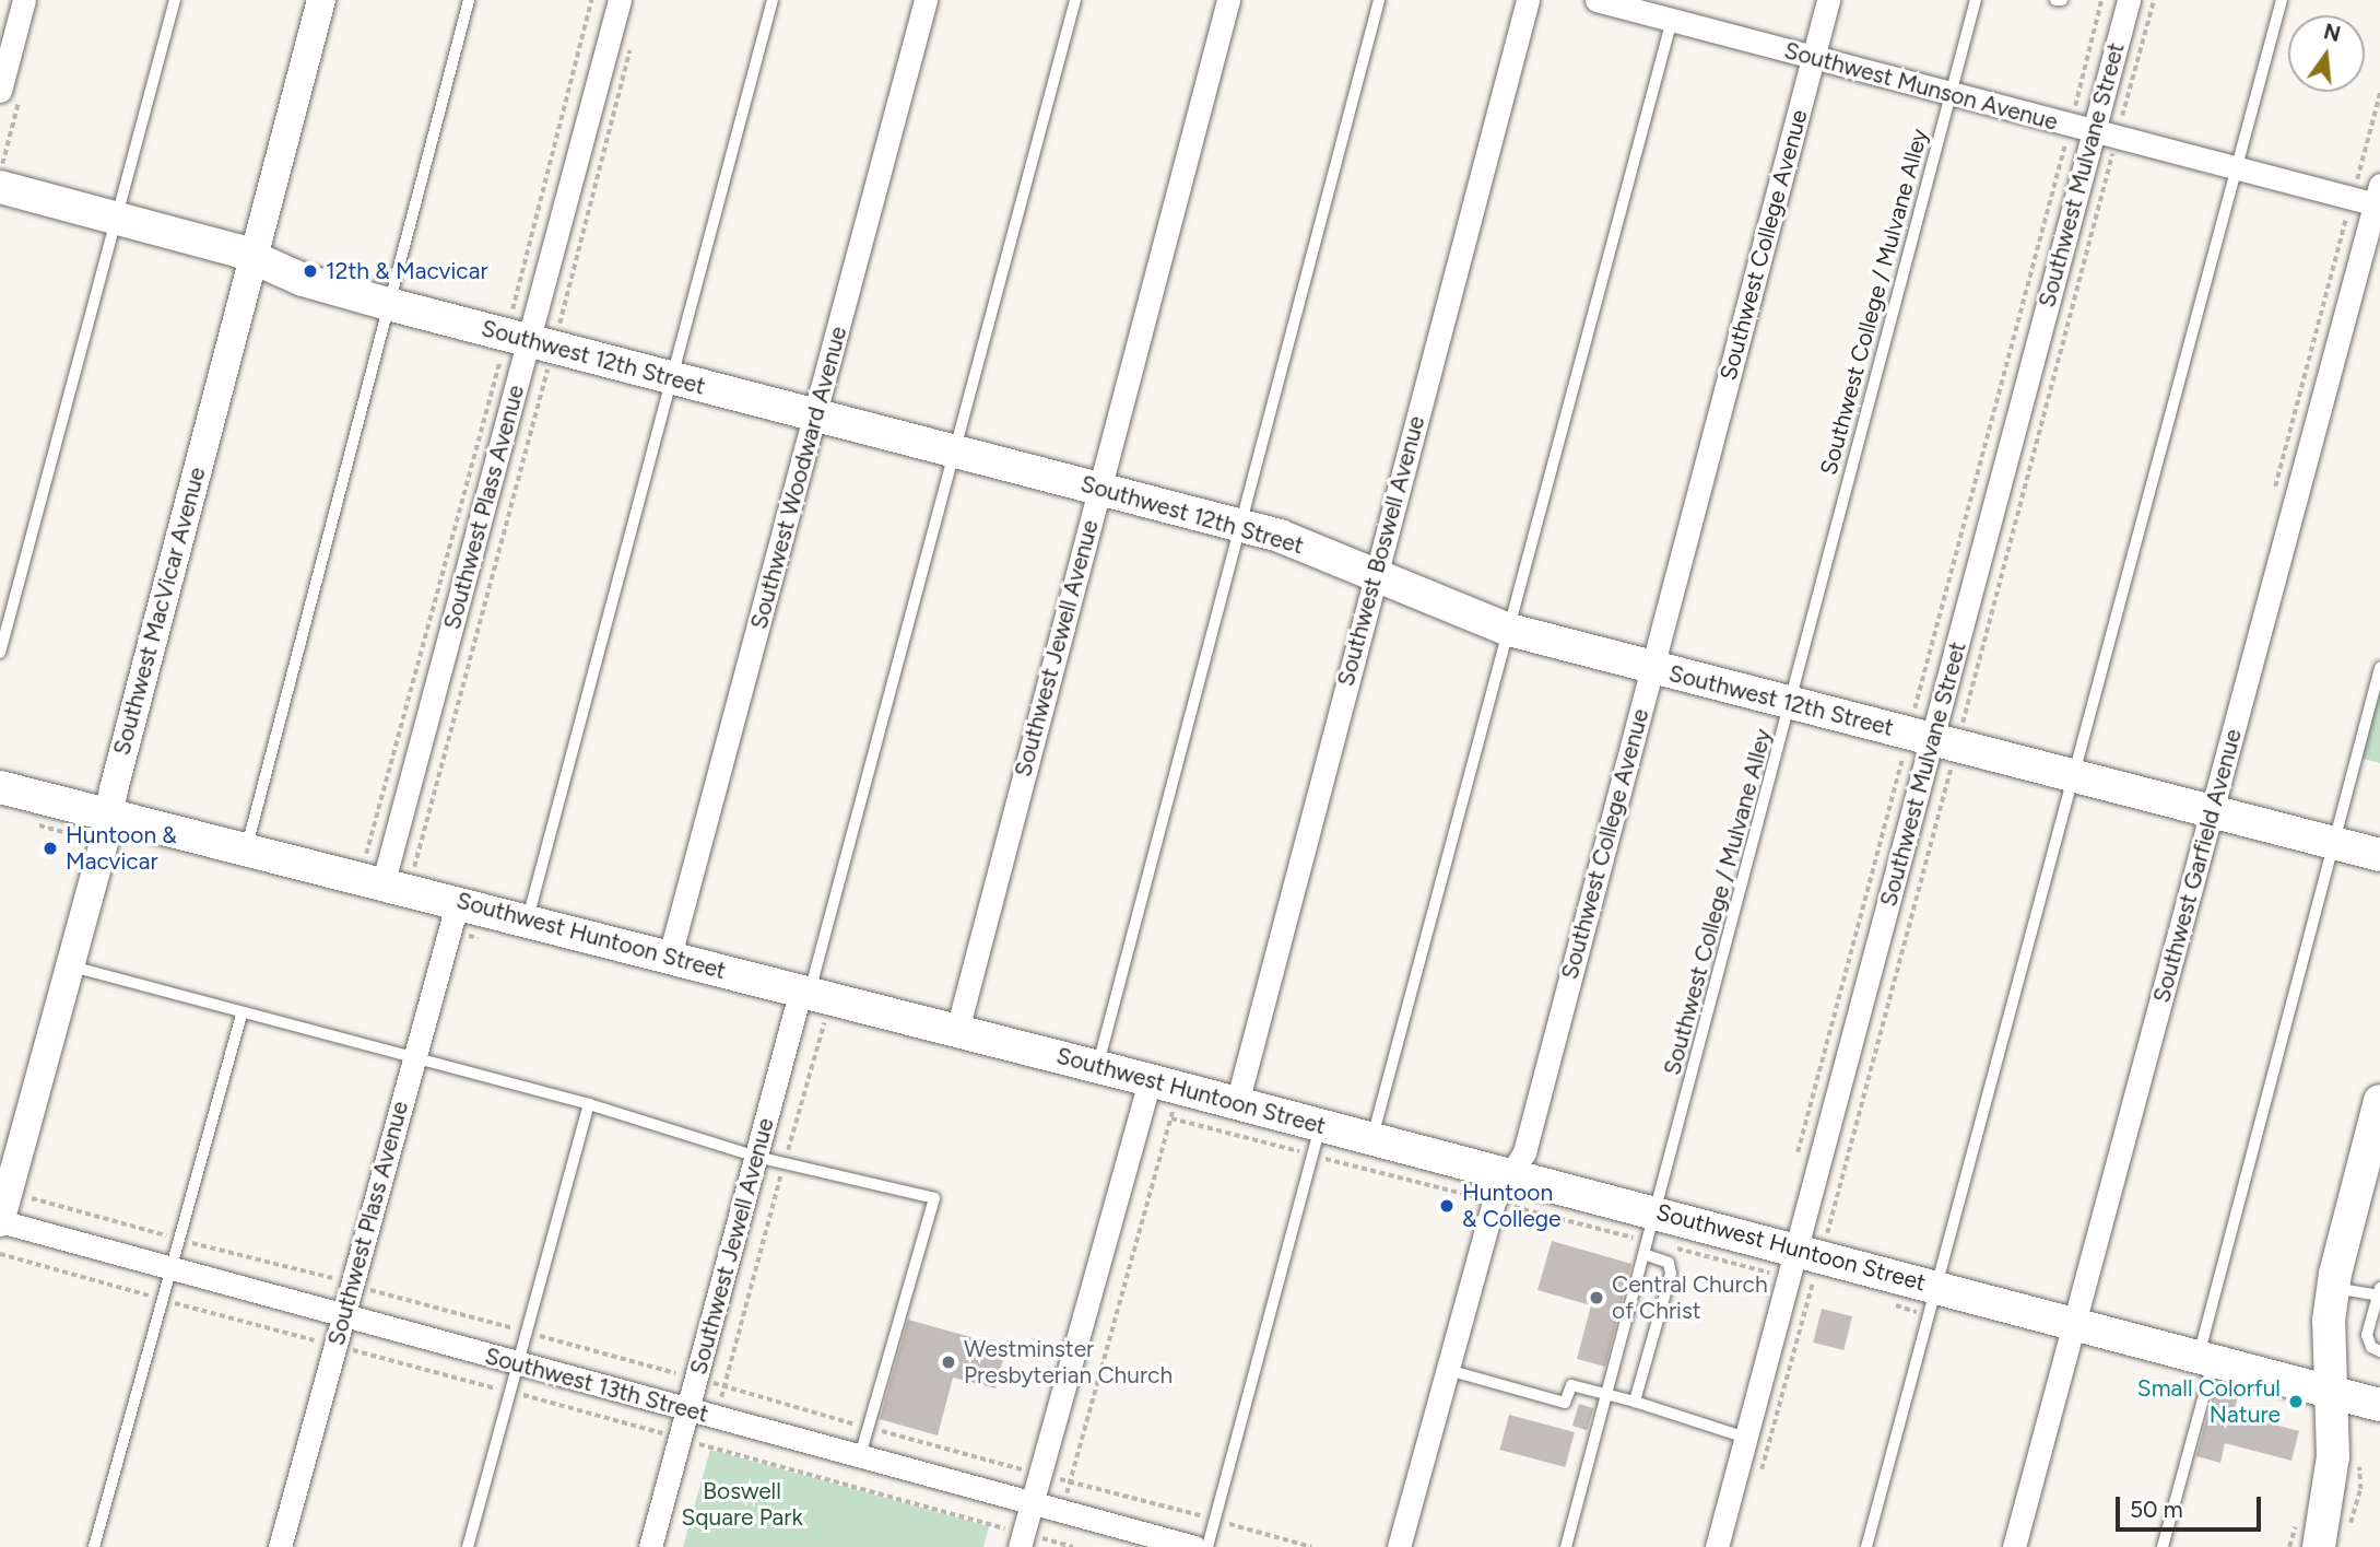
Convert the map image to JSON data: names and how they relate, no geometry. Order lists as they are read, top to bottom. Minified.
{"streets":{"main road":["Southwest 12th Street","Southwest Huntoon Street"],"street":["Southwest Munson Avenue","Southwest Mulvane Street","Southwest College Avenue","Southwest Woodward Avenue","Southwest Plass Avenue","Southwest Boswell Avenue","Southwest MacVicar Avenue","Southwest Jewell Avenue","Southwest Garfield Avenue","Southwest 13th Street"],"lane":["Southwest College / Mulvane Alley"]},"crossings":[["Southwest Munson Avenue","Southwest Mulvane Street"],["Southwest Munson Avenue","Southwest College Avenue"],["Southwest Munson Avenue","Southwest College / Mulvane Alley"],["Southwest Munson Avenue","Southwest Garfield Avenue"],["Southwest Mulvane Street","Southwest 12th Street"],["Southwest Mulvane Street","Southwest Huntoon Street"],["Southwest College Avenue","Southwest 12th Street"],["Southwest College Avenue","Southwest Huntoon Street"],["Southwest College / Mulvane Alley","Southwest 12th Street"],["Southwest College / Mulvane Alley","Southwest Huntoon Street"],["Southwest 12th Street","Southwest Woodward Avenue"],["Southwest 12th Street","Southwest Plass Avenue"],["Southwest 12th Street","Southwest Boswell Avenue"],["Southwest 12th Street","Southwest MacVicar Avenue"],["Southwest 12th Street","Southwest Jewell Avenue"],["Southwest 12th Street","Southwest Garfield Avenue"],["Southwest Woodward Avenue","Southwest Huntoon Street"],["Southwest Plass Avenue","Southwest Huntoon Street"],["Southwest Plass Avenue","Southwest 13th Street"],["Southwest Boswell Avenue","Southwest Huntoon Street"],["Southwest MacVicar Avenue","Southwest Huntoon Street"],["Southwest MacVicar Avenue","Southwest 13th Street"],["Southwest Jewell Avenue","Southwest Huntoon Street"],["Southwest Jewell Avenue","Southwest 13th Street"],["Southwest Garfield Avenue","Southwest Huntoon Street"]],"parks":["Boswell Square Park"],"places":["12th & Macvicar","Huntoon & Macvicar","Huntoon & College","Central Church of Christ","Westminster Presbyterian Church","Small Colorful Nature"],"scale_bar":"50 m","north":"top"}
